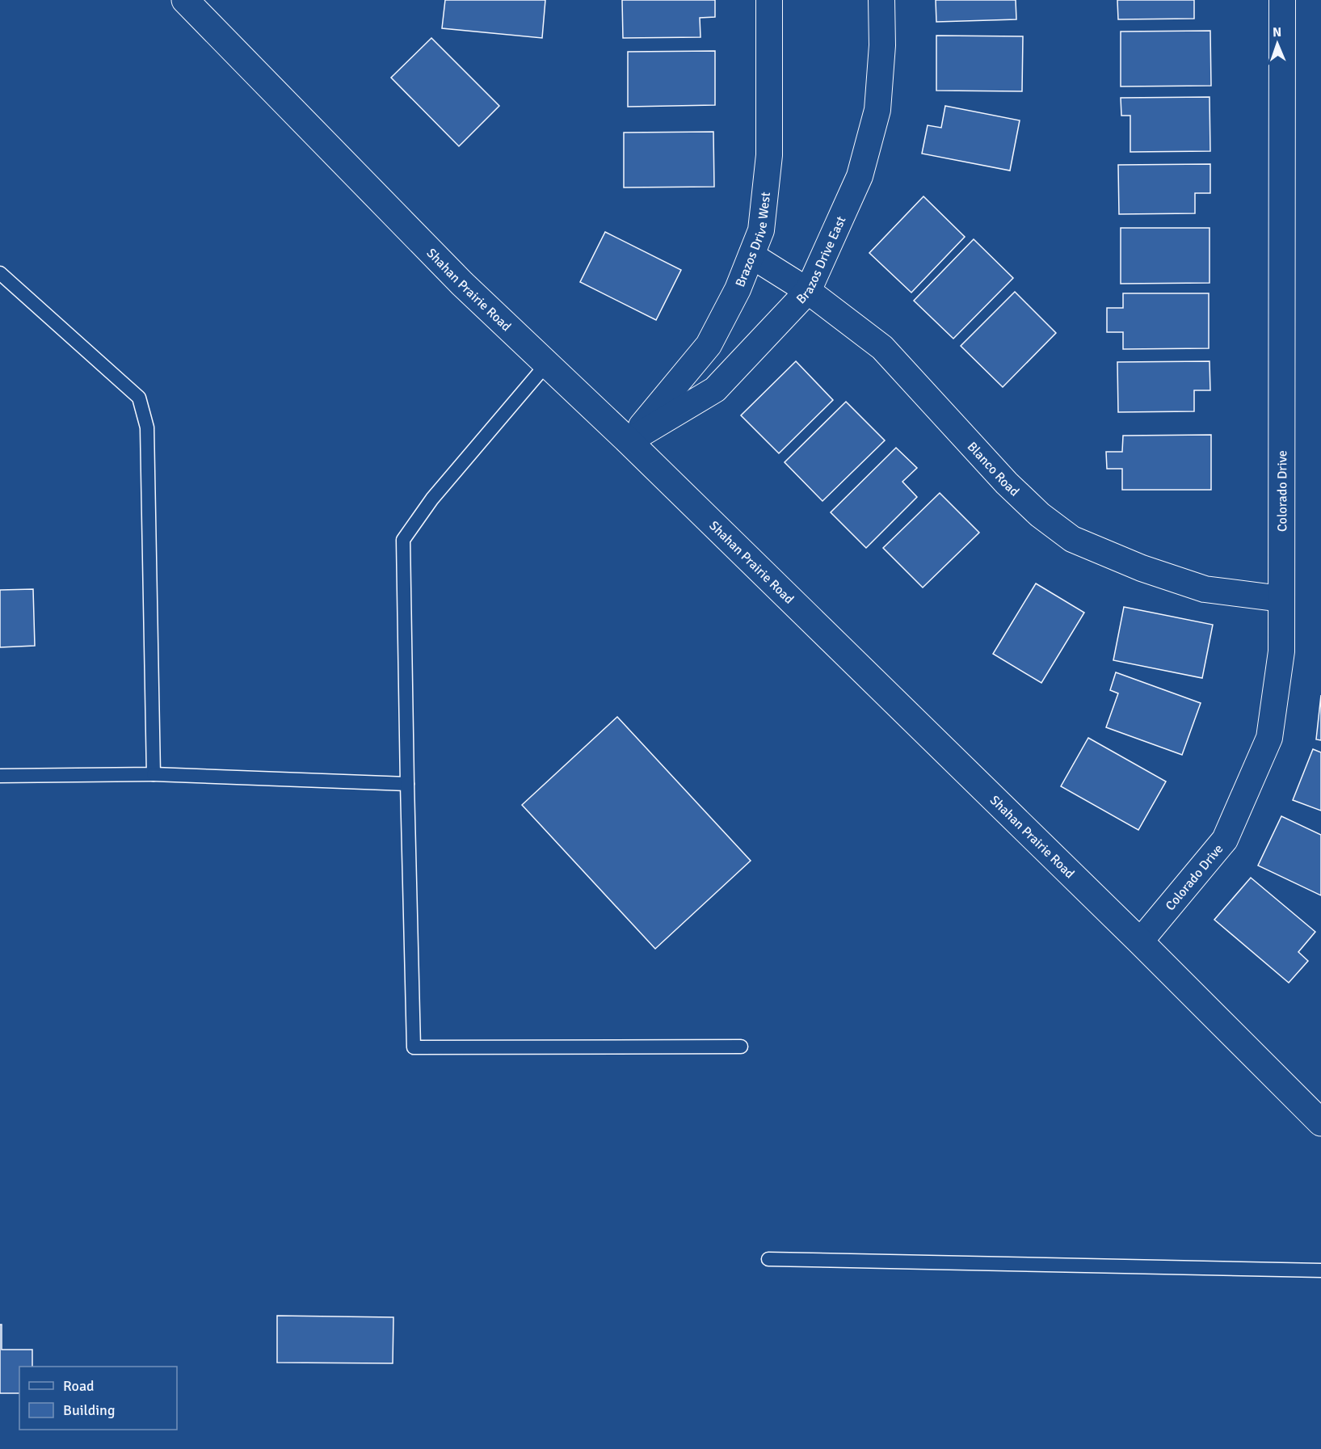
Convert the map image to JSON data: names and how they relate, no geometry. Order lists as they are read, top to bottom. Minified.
{"streets":{"street":["Brazos Drive West","Brazos Drive East","Shahan Prairie Road","Blanco Road","Colorado Drive"]},"crossings":[["Brazos Drive West","Brazos Drive East"],["Brazos Drive West","Shahan Prairie Road"],["Brazos Drive West","Blanco Road"],["Brazos Drive East","Shahan Prairie Road"],["Brazos Drive East","Blanco Road"],["Shahan Prairie Road","Colorado Drive"],["Blanco Road","Colorado Drive"]],"legend":["Road","Building"],"north":"top"}
